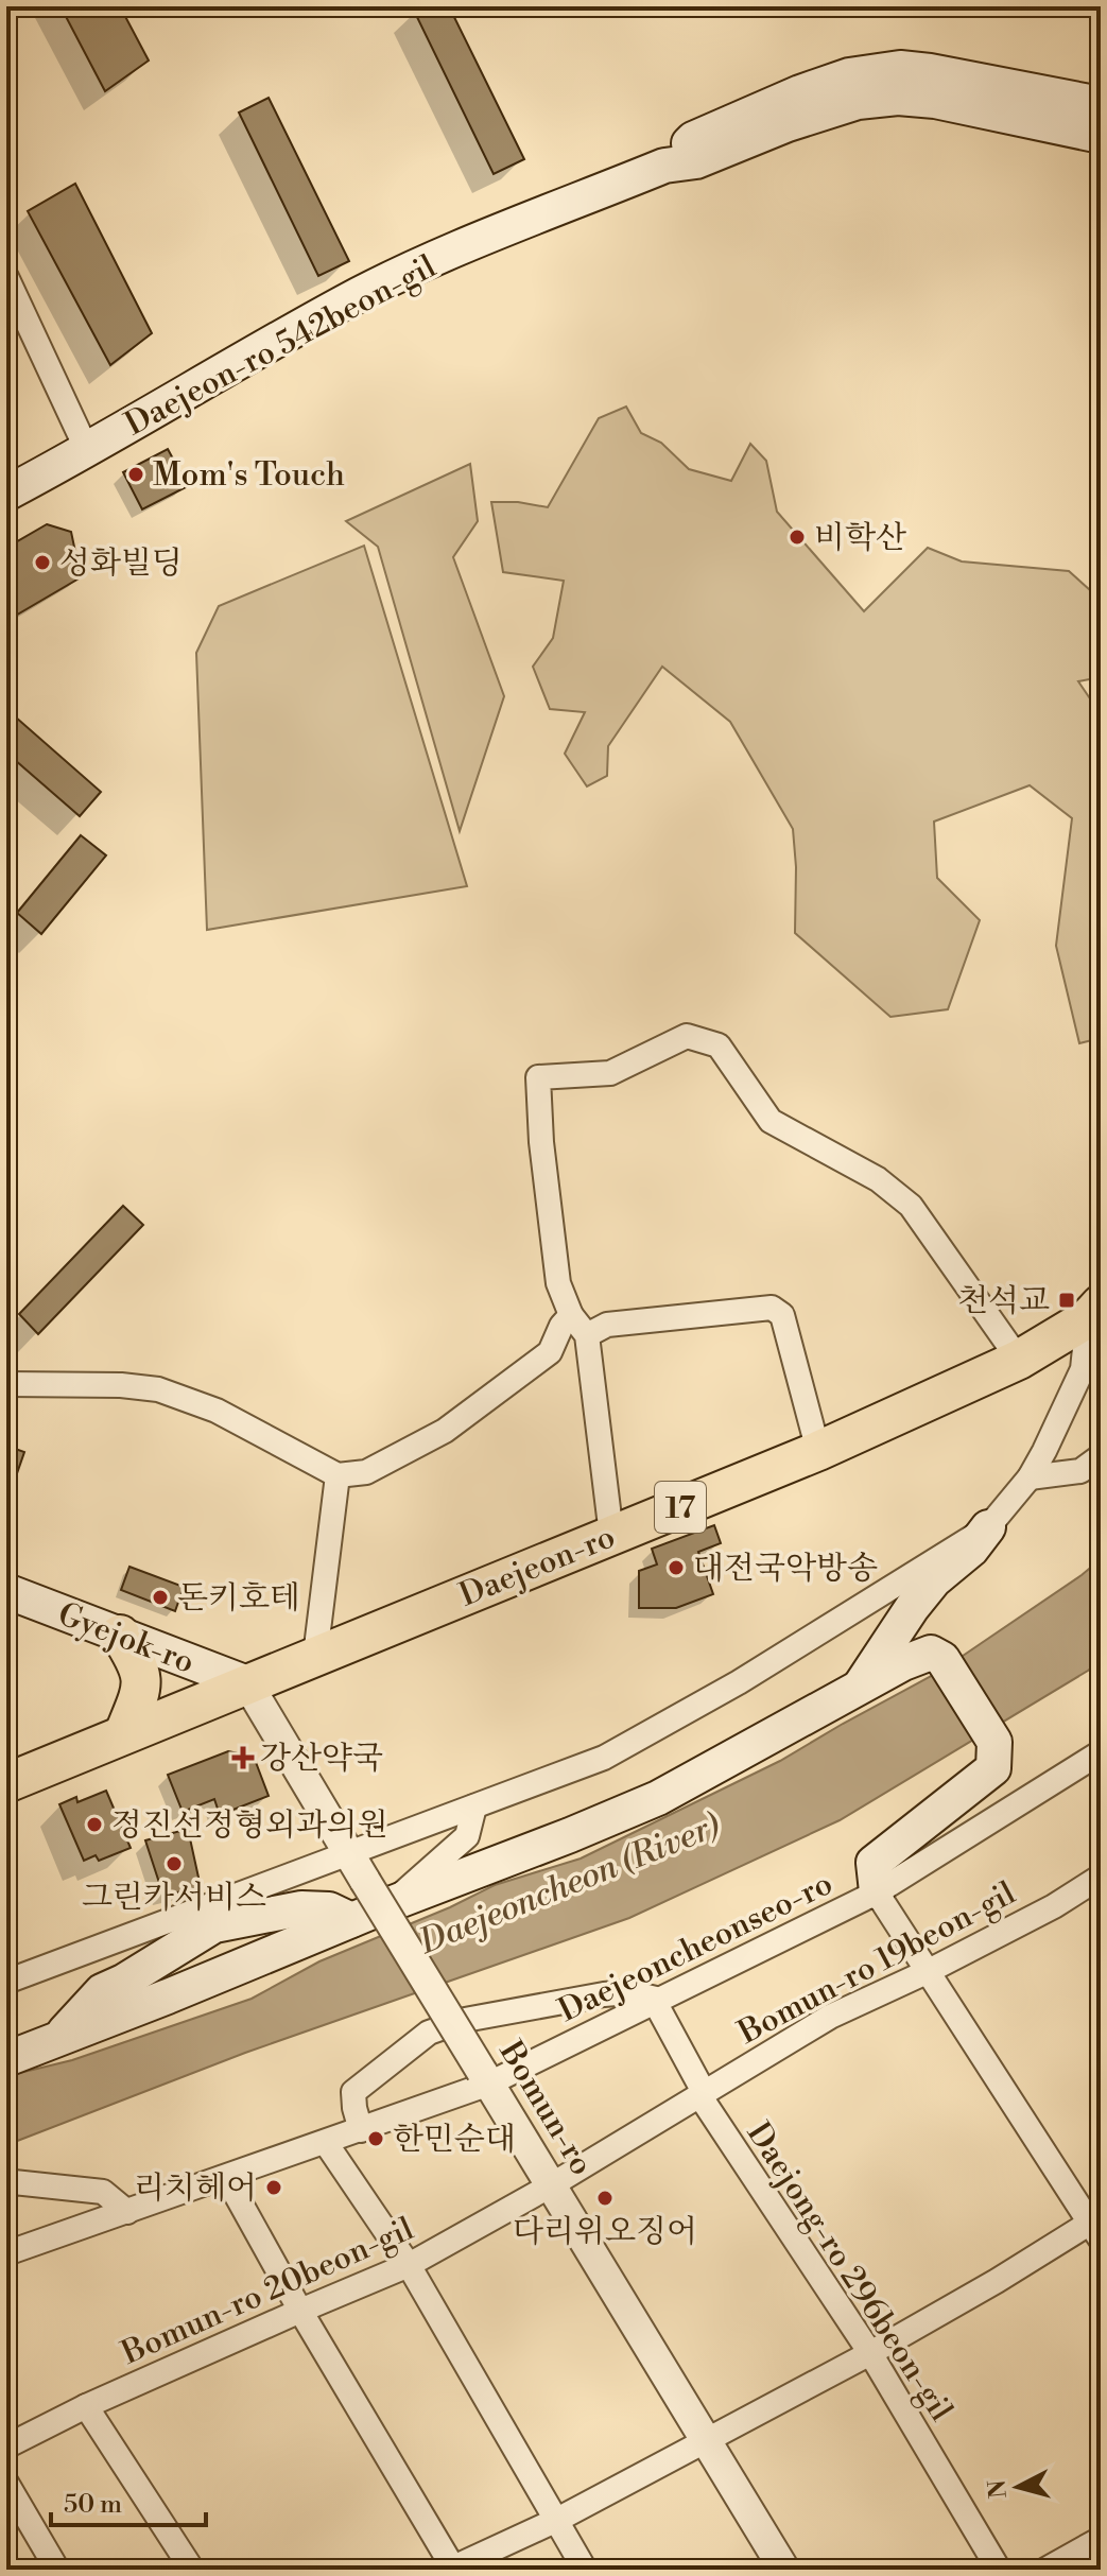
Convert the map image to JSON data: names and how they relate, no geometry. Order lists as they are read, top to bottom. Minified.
{"streets":{"main road":["Daejeon-ro 542beon-gil","17","Daejeon-ro","Gyejok-ro"],"street":["Daejeoncheonseo-ro","Bomun-ro 19beon-gil","Bomun-ro","Daejong-ro 296beon-gil","Bomun-ro 20beon-gil"]},"crossings":[["Daejeon-ro","Gyejok-ro"],["Daejeon-ro","Bomun-ro"],["Gyejok-ro","Bomun-ro"],["Daejeoncheonseo-ro","Bomun-ro"],["Daejeoncheonseo-ro","Daejong-ro 296beon-gil"],["Bomun-ro 19beon-gil","Bomun-ro"],["Bomun-ro 19beon-gil","Daejong-ro 296beon-gil"],["Bomun-ro 19beon-gil","Bomun-ro 20beon-gil"],["Bomun-ro","Bomun-ro 20beon-gil"]],"water":["Daejeoncheon (River)"],"places":{"other":["Mom's Touch","비학산","성화빌딩","대전국악방송","돈키호테","정진선정형외과의원","그린카서비스","한민순대","리치헤어","다리위오징어"],"transit":["천석교"],"health":["강산약국"]},"scale_bar":"50 m","north":"left"}
